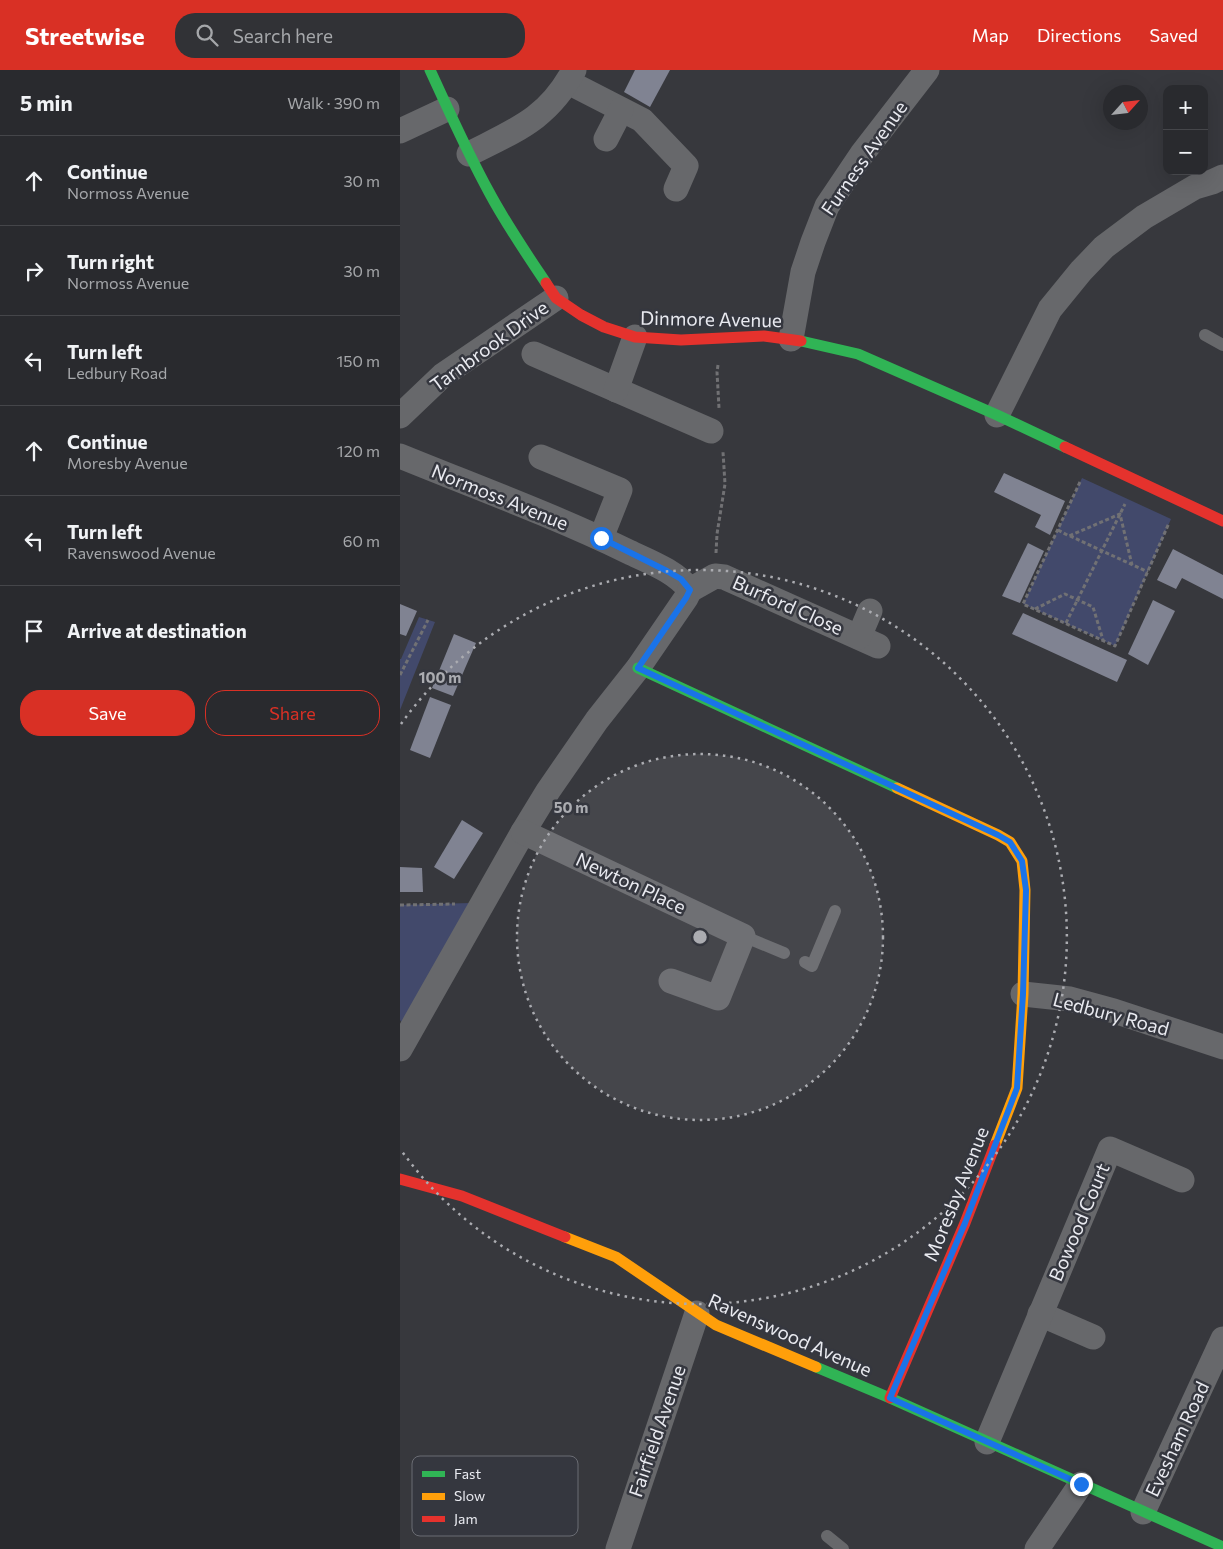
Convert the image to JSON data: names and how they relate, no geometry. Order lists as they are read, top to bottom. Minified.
{"streets":{"street":["Furness Avenue","Dinmore Avenue","Tarnbrook Drive","Normoss Avenue","Burford Close","Newton Place","Ledbury Road","Moresby Avenue","Bowood Court","Ravenswood Avenue","Fairfield Avenue","Evesham Road"]},"crossings":[["Furness Avenue","Dinmore Avenue"],["Dinmore Avenue","Tarnbrook Drive"],["Normoss Avenue","Burford Close"],["Ledbury Road","Moresby Avenue"],["Moresby Avenue","Ravenswood Avenue"],["Bowood Court","Ravenswood Avenue"],["Ravenswood Avenue","Fairfield Avenue"],["Ravenswood Avenue","Evesham Road"]],"legend":["Fast","Slow","Jam"],"north":"top right","page":{"header":"Streetwise","search":"Search here","nav":["Map","Directions","Saved"],"heading":["5 min","Walk · 390 m"],"map_buttons":["+","−"],"list":[["Continue","Normoss Avenue","30 m"],["Turn right","Normoss Avenue","30 m"],["Turn left","Ledbury Road","150 m"],["Continue","Moresby Avenue","120 m"],["Turn left","Ravenswood Avenue","60 m"],"Arrive at destination"],"buttons":["Save","Share"]},"rings":["100 m","50 m"]}
